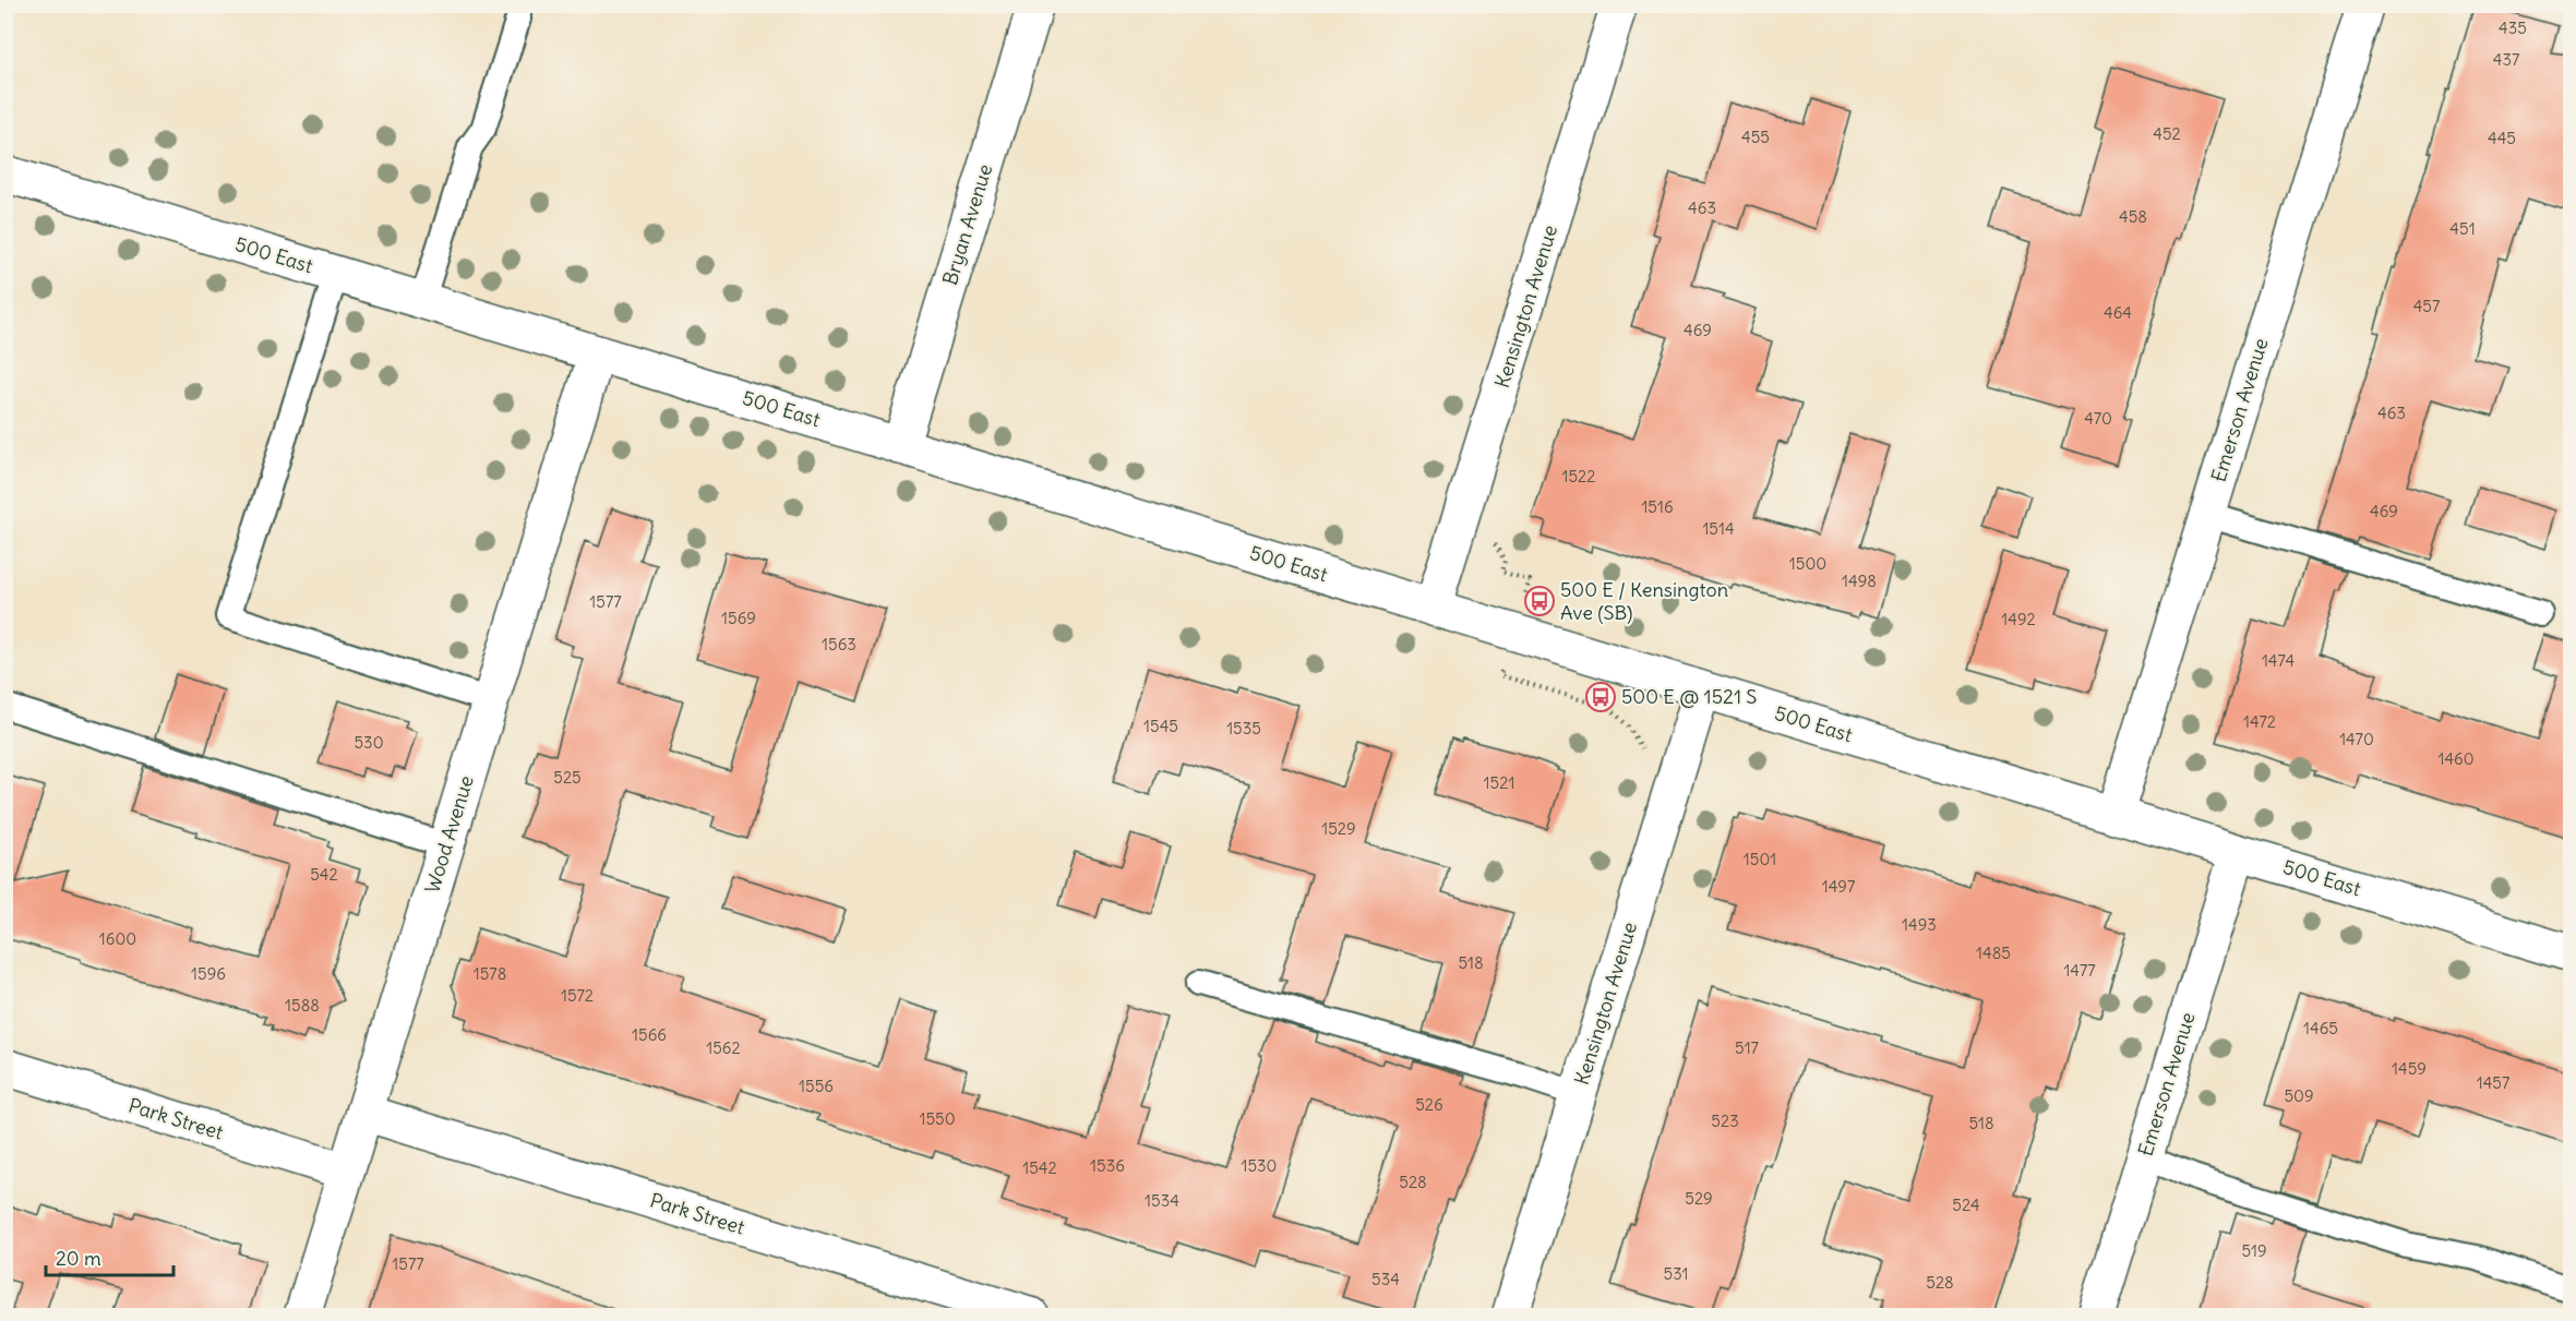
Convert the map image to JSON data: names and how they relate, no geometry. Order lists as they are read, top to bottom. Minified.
{"streets":{"street":["Bryan Avenue","500 East","Kensington Avenue","Emerson Avenue","Wood Avenue","Park Street"]},"crossings":[["Bryan Avenue","500 East"],["500 East","Kensington Avenue"],["500 East","Emerson Avenue"],["500 East","Wood Avenue"],["Wood Avenue","Park Street"]],"places":{"bus stop":["500 E / Kensington Ave (SB)","500 E @ 1521 S"]},"house_numbers":["435","437","452","455","445","463","458","451","457","464","469","463","470","1522","1516","469","1514","1500","1498","1577","1569","1492","1563","1474","1472","1545","1535","1470","530","1460","525","1521","1529","1501","542","1497","1493","1600","1485","518","1477","1596","1578","1572","1588","1465","1566","1562","517","1459","1457","1556","509","526","1550","523","518","1536","1530","1542","528","529","1534","524","519","1577","531","534","528"],"scale_bar":"20 m"}
